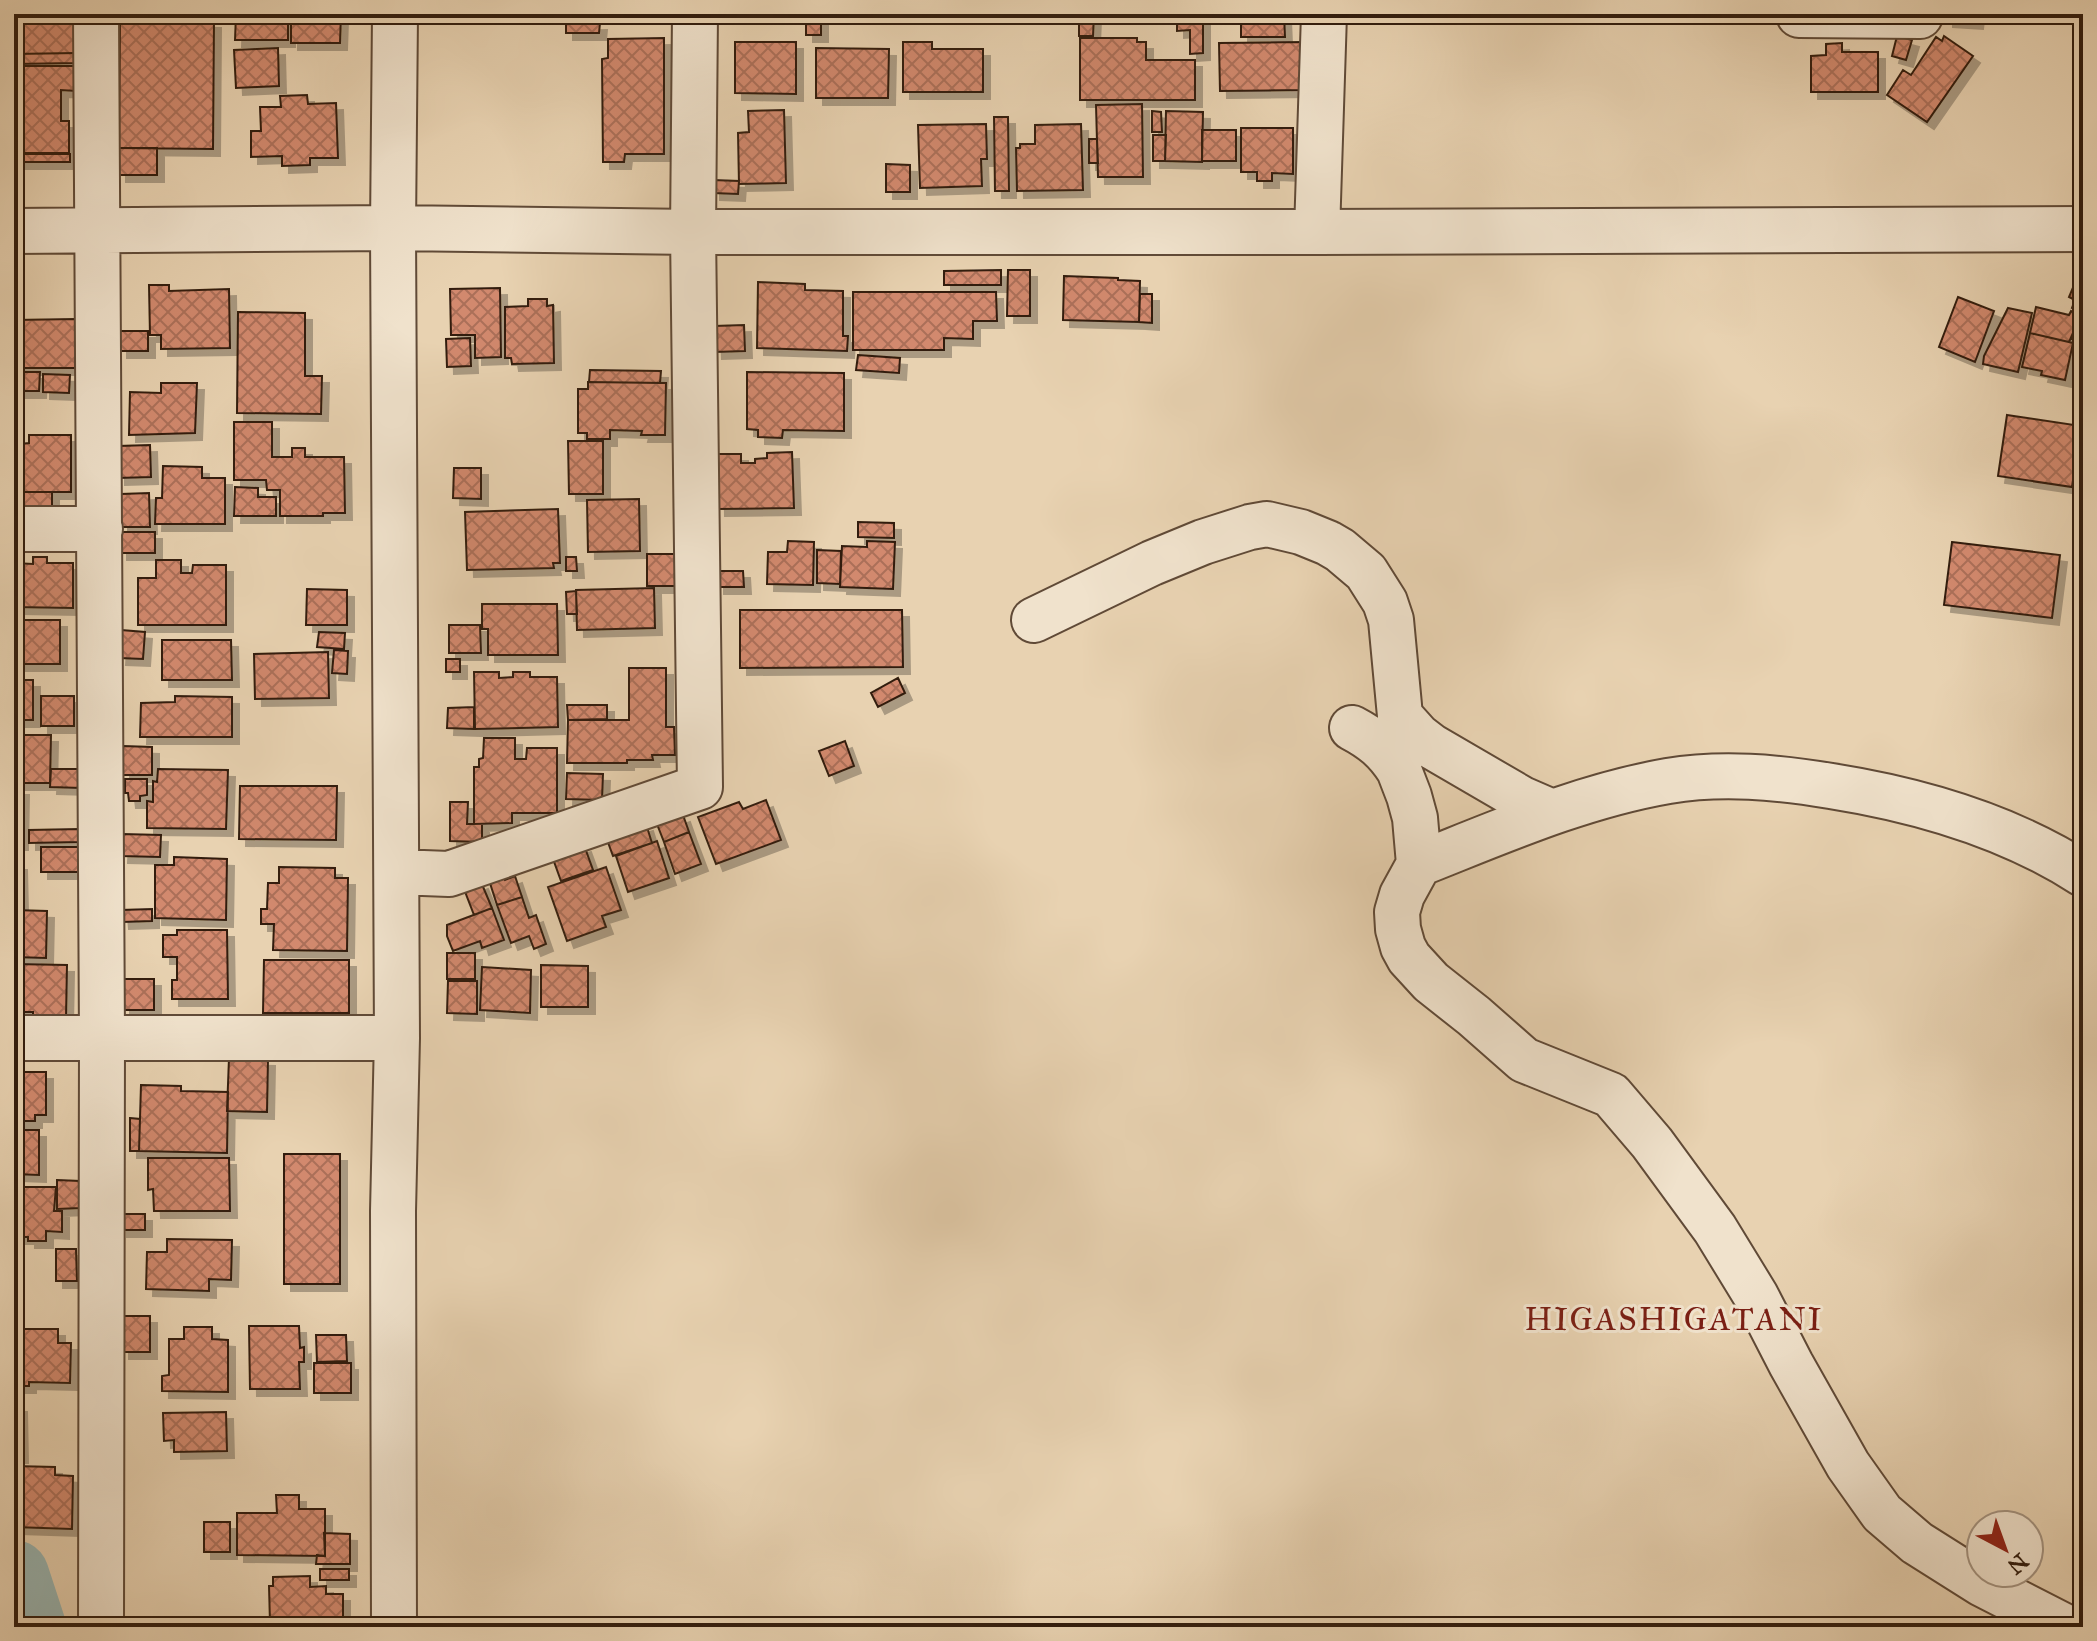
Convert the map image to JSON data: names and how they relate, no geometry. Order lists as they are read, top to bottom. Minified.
{"districts":["HIGASHIGATANI"],"north":"bottom right"}
